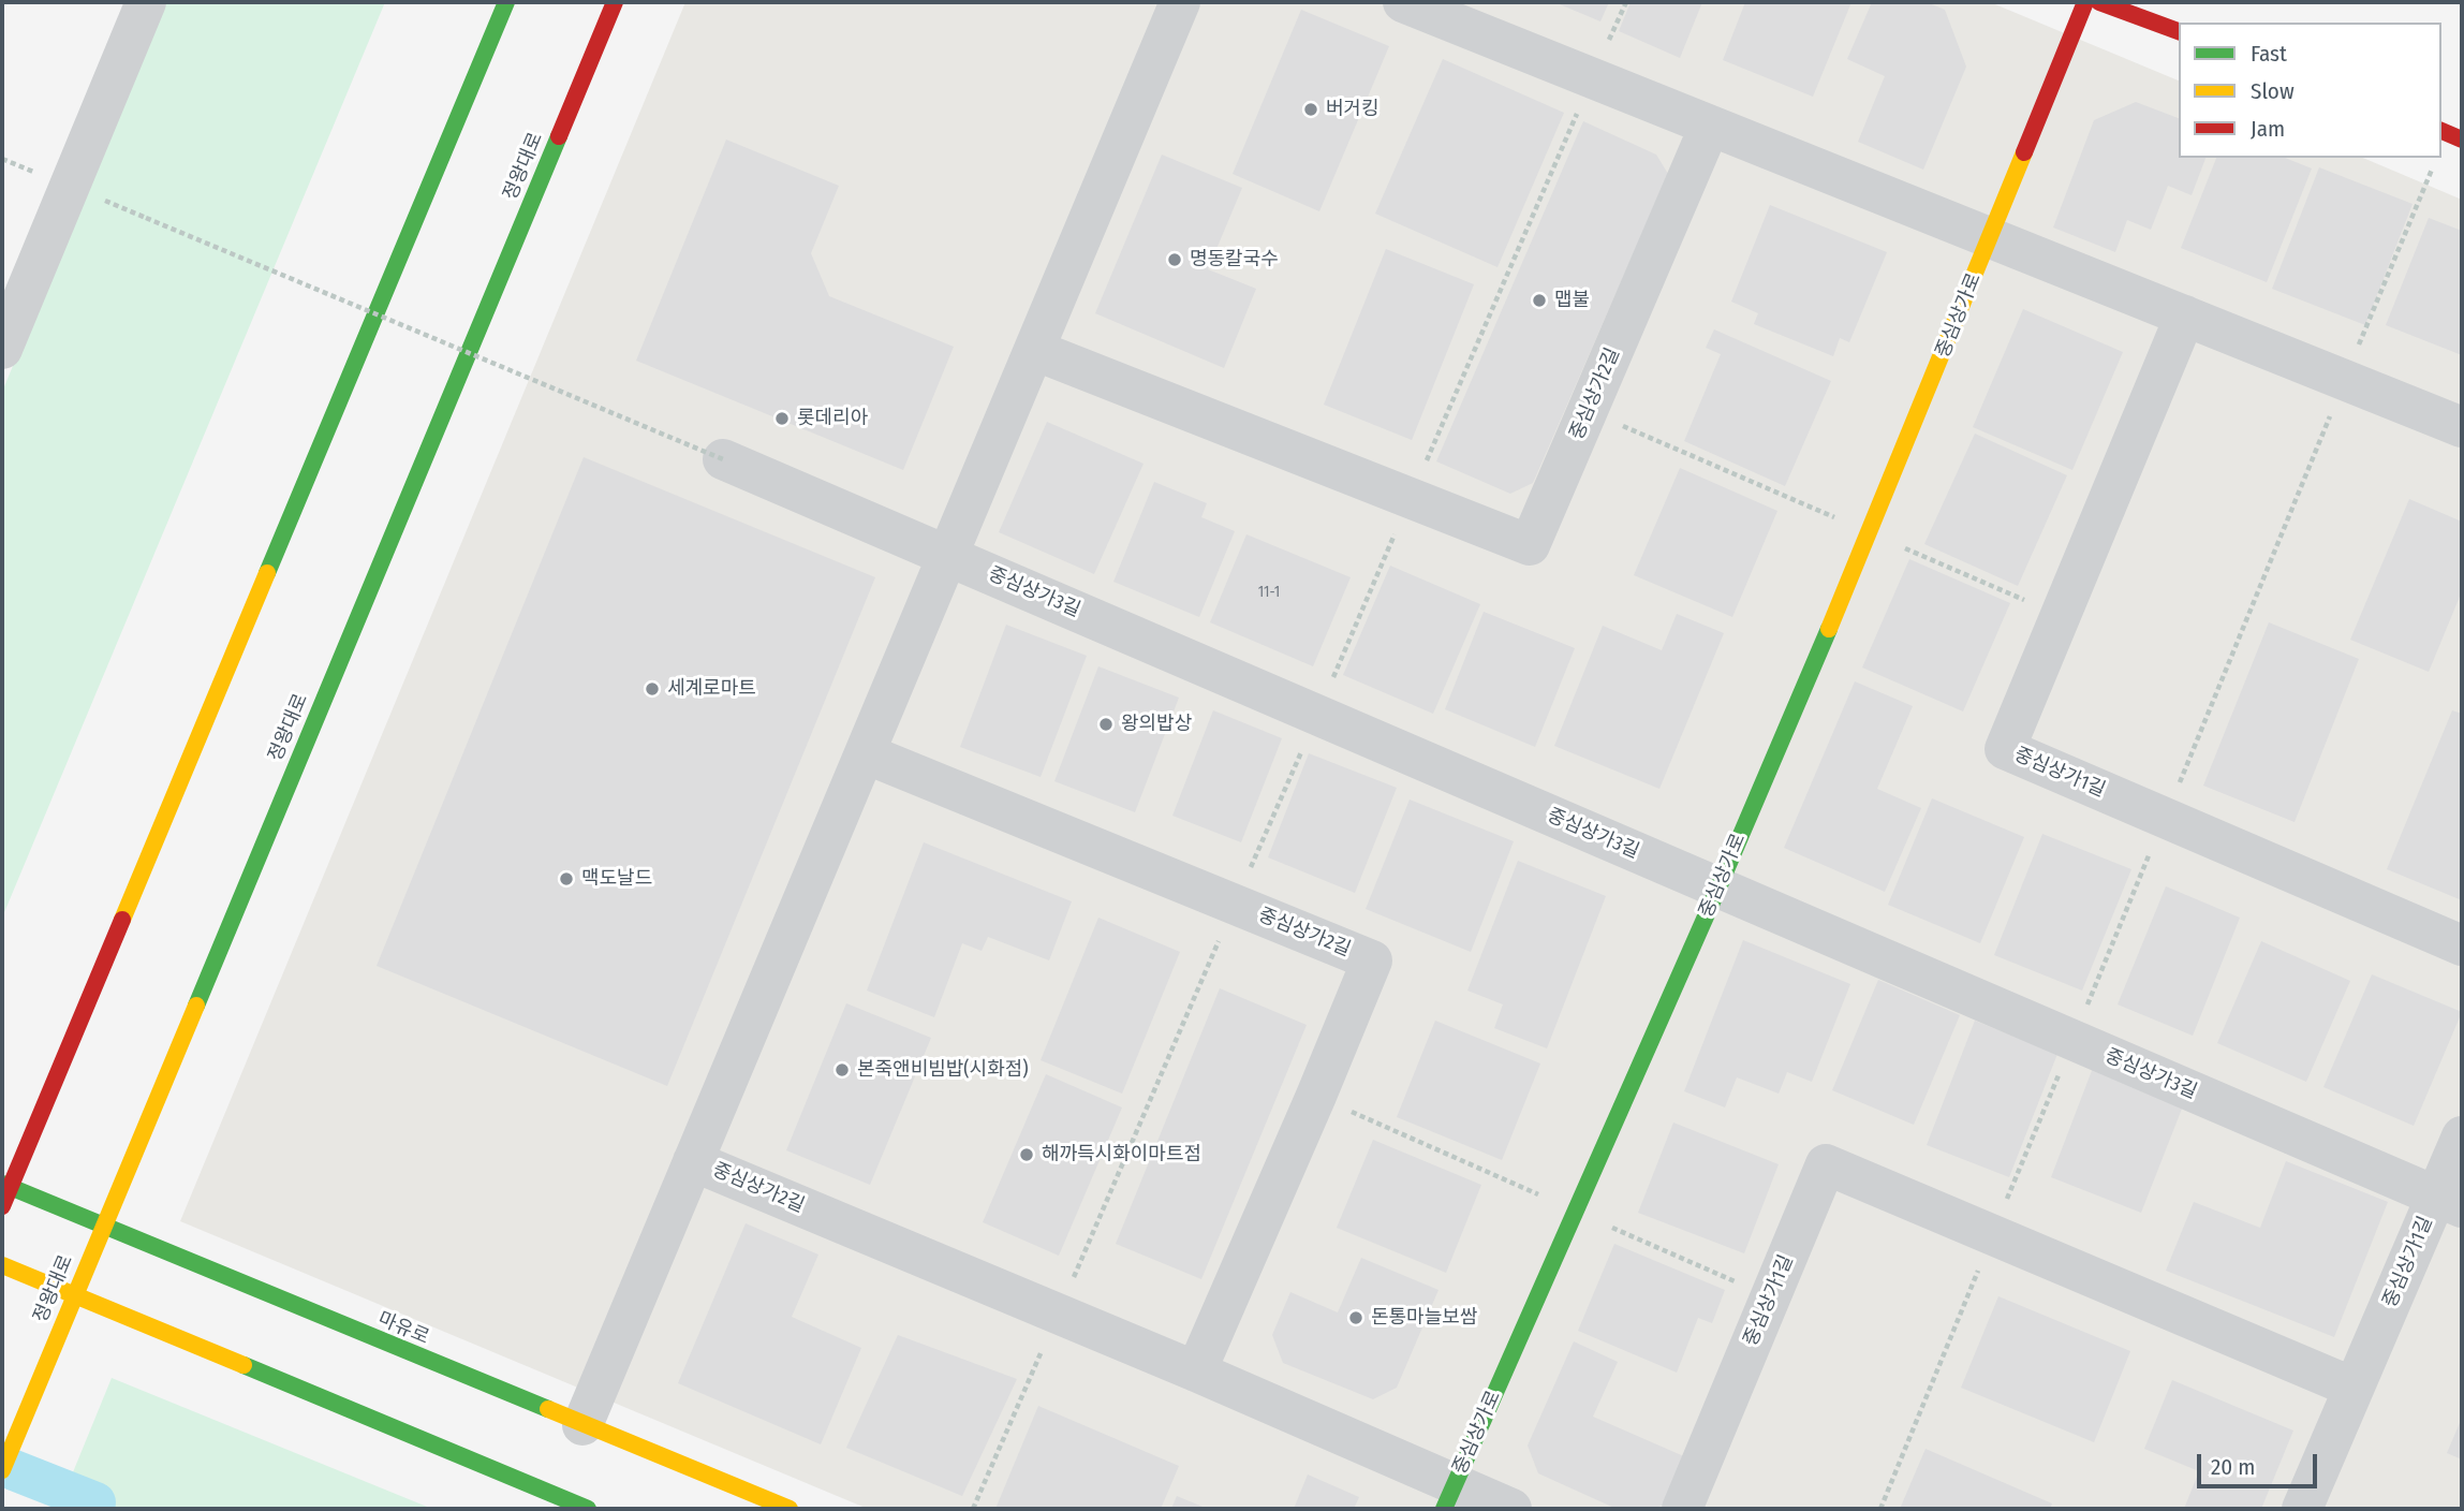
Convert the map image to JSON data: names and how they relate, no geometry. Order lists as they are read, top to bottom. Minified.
{"streets":{"street":["정왕대로","중심상가로","중심상가2길","중심상가3길","중심상가1길","마유로"]},"crossings":[["정왕대로","마유로"],["중심상가로","중심상가2길"],["중심상가로","중심상가3길"],["중심상가2길","중심상가3길"],["중심상가2길","마유로"],["중심상가3길","중심상가1길"]],"places":["버거킹","명동칼국수","맵불","롯데리아","세계로마트","왕의밥상","맥도날드","본죽앤비빔밥(시화점)","해까득시화이마트점","돈통마늘보쌈"],"house_numbers":["11-1"],"legend":["Fast","Slow","Jam"],"scale_bar":"20 m"}
